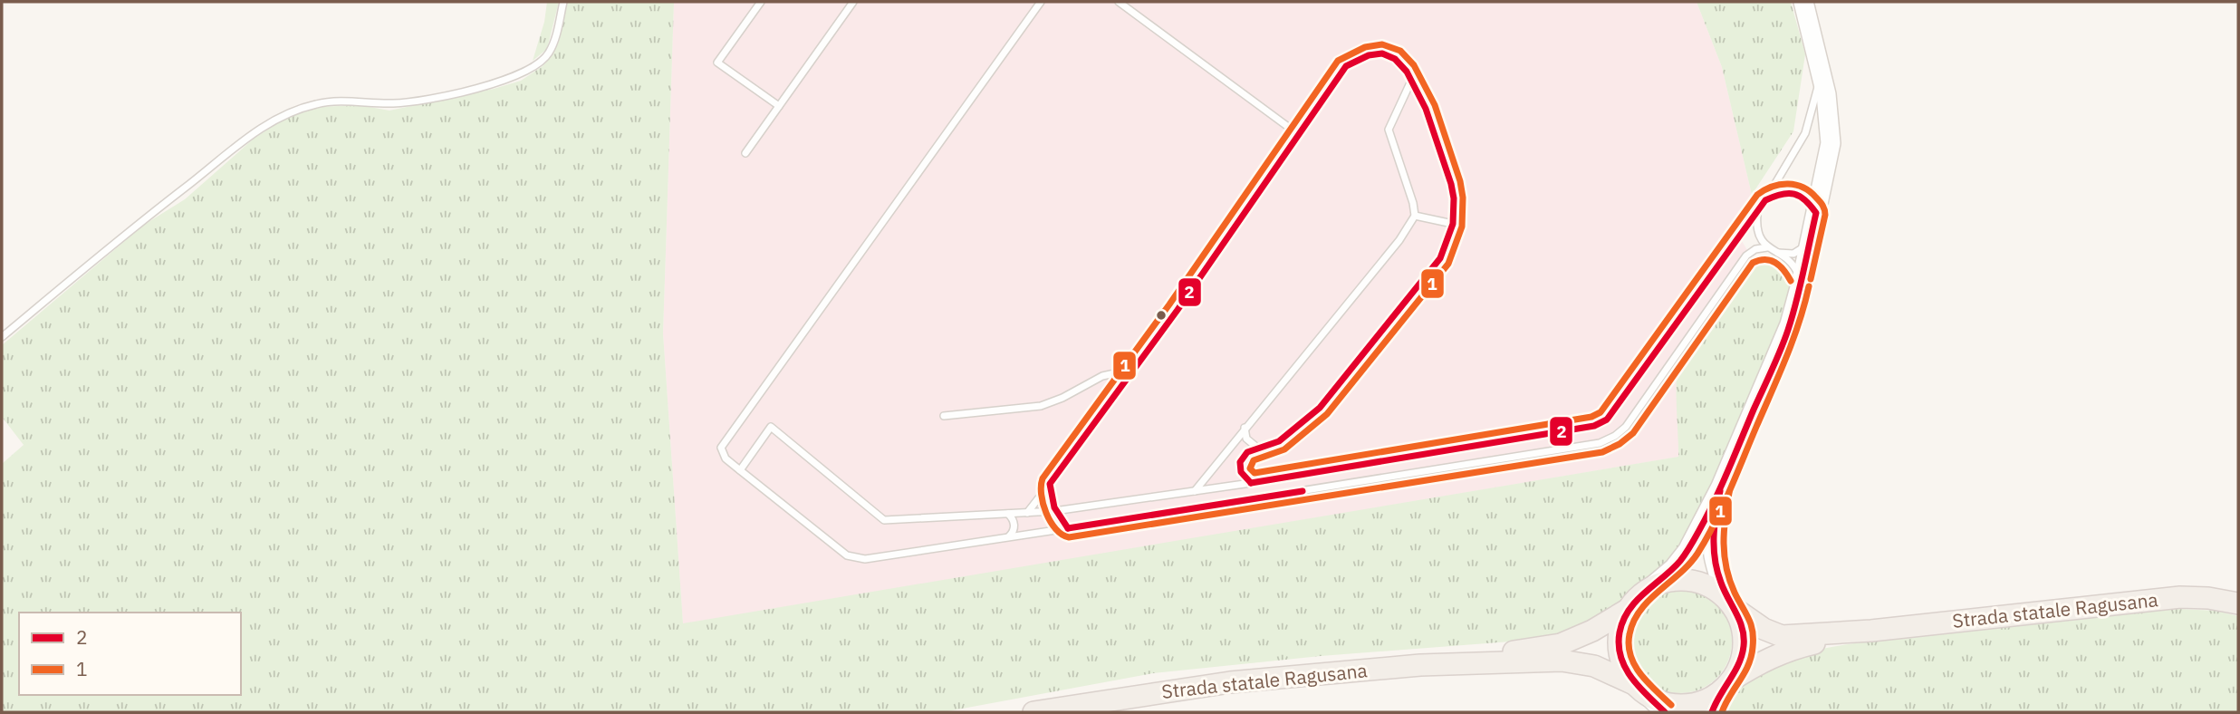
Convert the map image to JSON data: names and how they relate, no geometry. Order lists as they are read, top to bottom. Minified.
{"streets":{"main road":["Strada statale Ragusana"]},"lines":["transit line 1","transit line 2"],"legend":["2","1"]}
